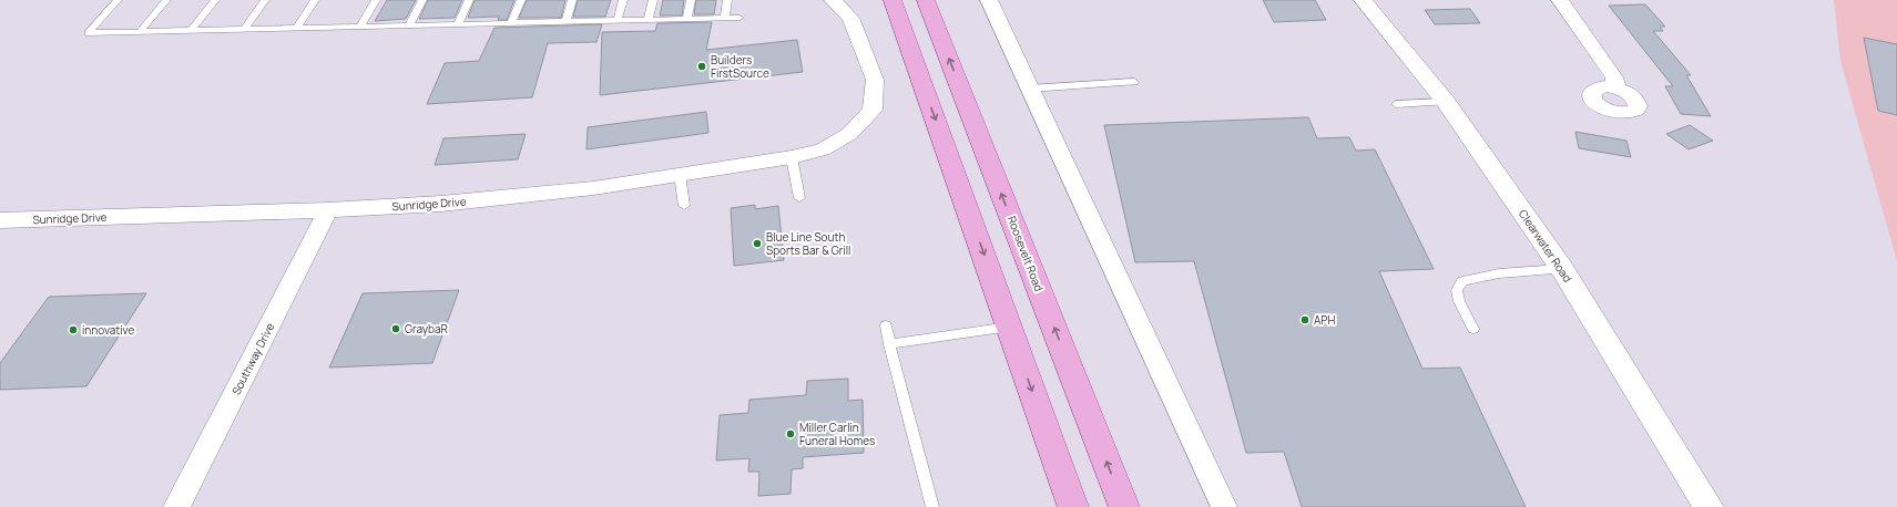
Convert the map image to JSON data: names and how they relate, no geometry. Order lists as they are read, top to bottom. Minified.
{"streets":{"main road":["Roosevelt Road"],"street":["Sunridge Drive","Clearwater Road","Southway Drive"]},"crossings":[["Sunridge Drive","Southway Drive"]],"places":["Builders FirstSource","Blue Line South Sports Bar & Grill","APH","GraybaR","innovative","Miller Carlin Funeral Homes"]}
